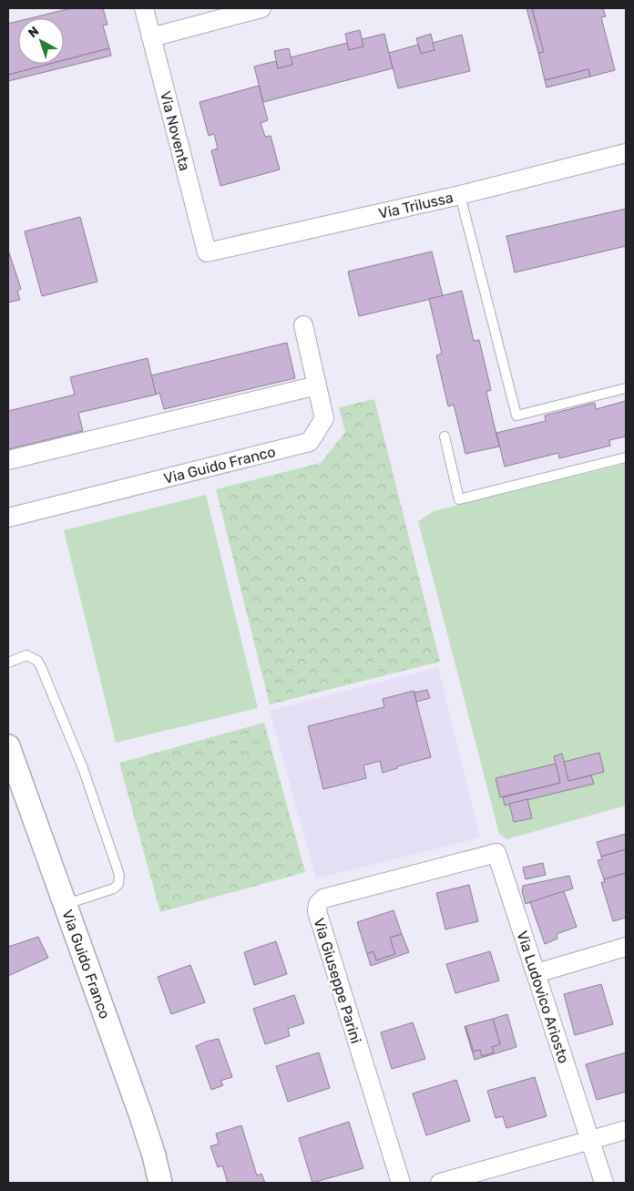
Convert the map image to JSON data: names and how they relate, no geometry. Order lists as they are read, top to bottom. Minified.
{"streets":{"street":["Via Noventa","Via Trilussa","Via Guido Franco","Via Giuseppe Parini","Via Ludovico Ariosto"]},"crossings":[["Via Noventa","Via Trilussa"],["Via Giuseppe Parini","Via Ludovico Ariosto"]],"north":"top left"}
